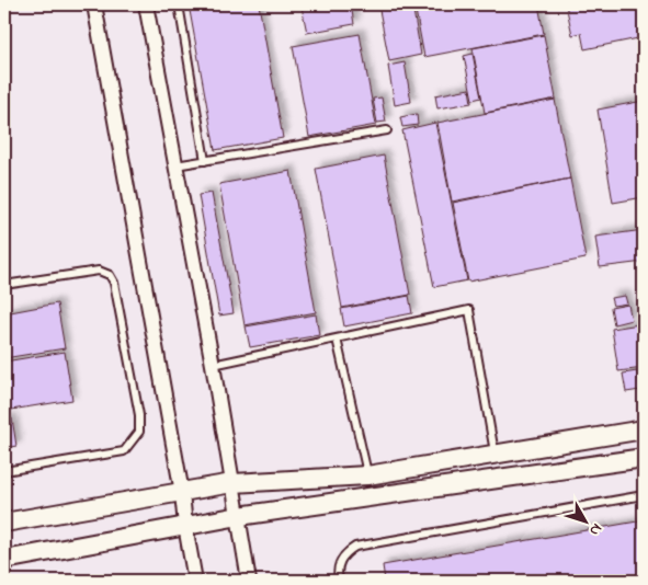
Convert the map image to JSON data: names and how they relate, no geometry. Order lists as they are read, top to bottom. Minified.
{"north":"bottom right"}
